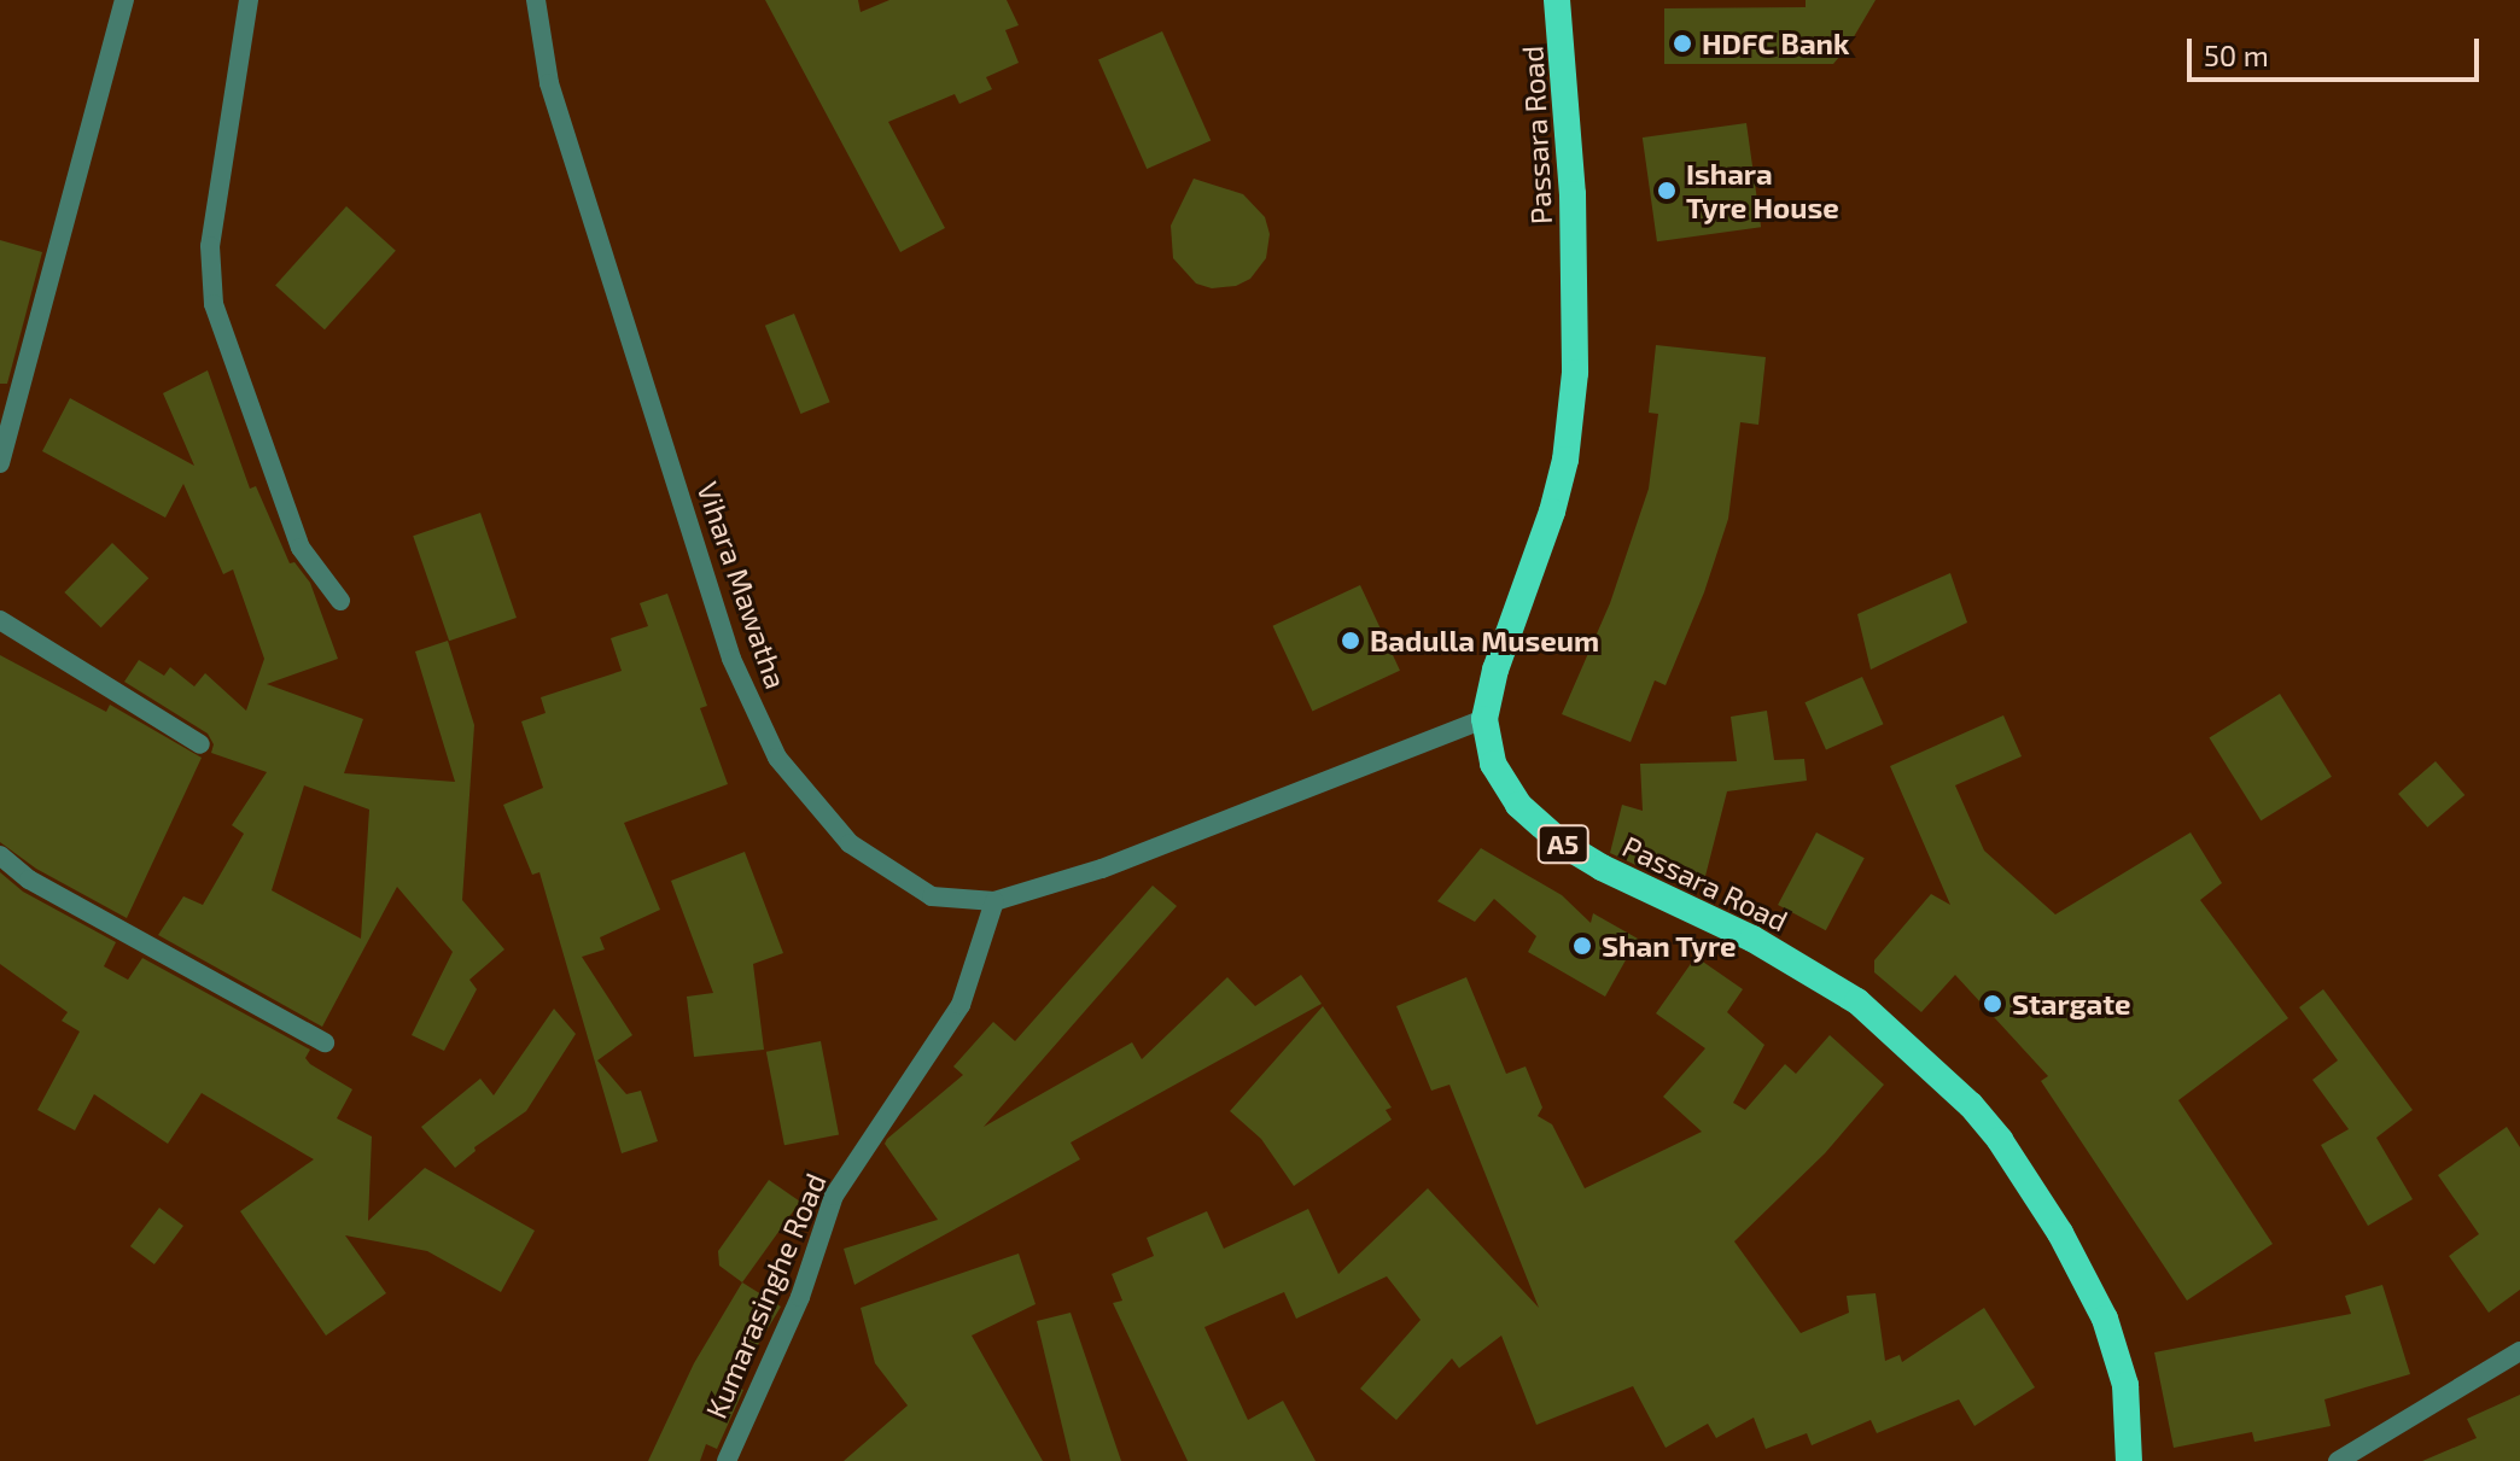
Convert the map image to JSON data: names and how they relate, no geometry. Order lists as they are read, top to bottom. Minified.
{"streets":{"highway":["Passara Road","A5"],"street":["Vihara Mawatha","Kumarasinghe Road"]},"crossings":[["Passara Road","Vihara Mawatha"],["Vihara Mawatha","Kumarasinghe Road"]],"places":["HDFC Bank","Ishara Tyre House","Badulla Museum","Shan Tyre","Stargate"],"scale_bar":"50 m"}
